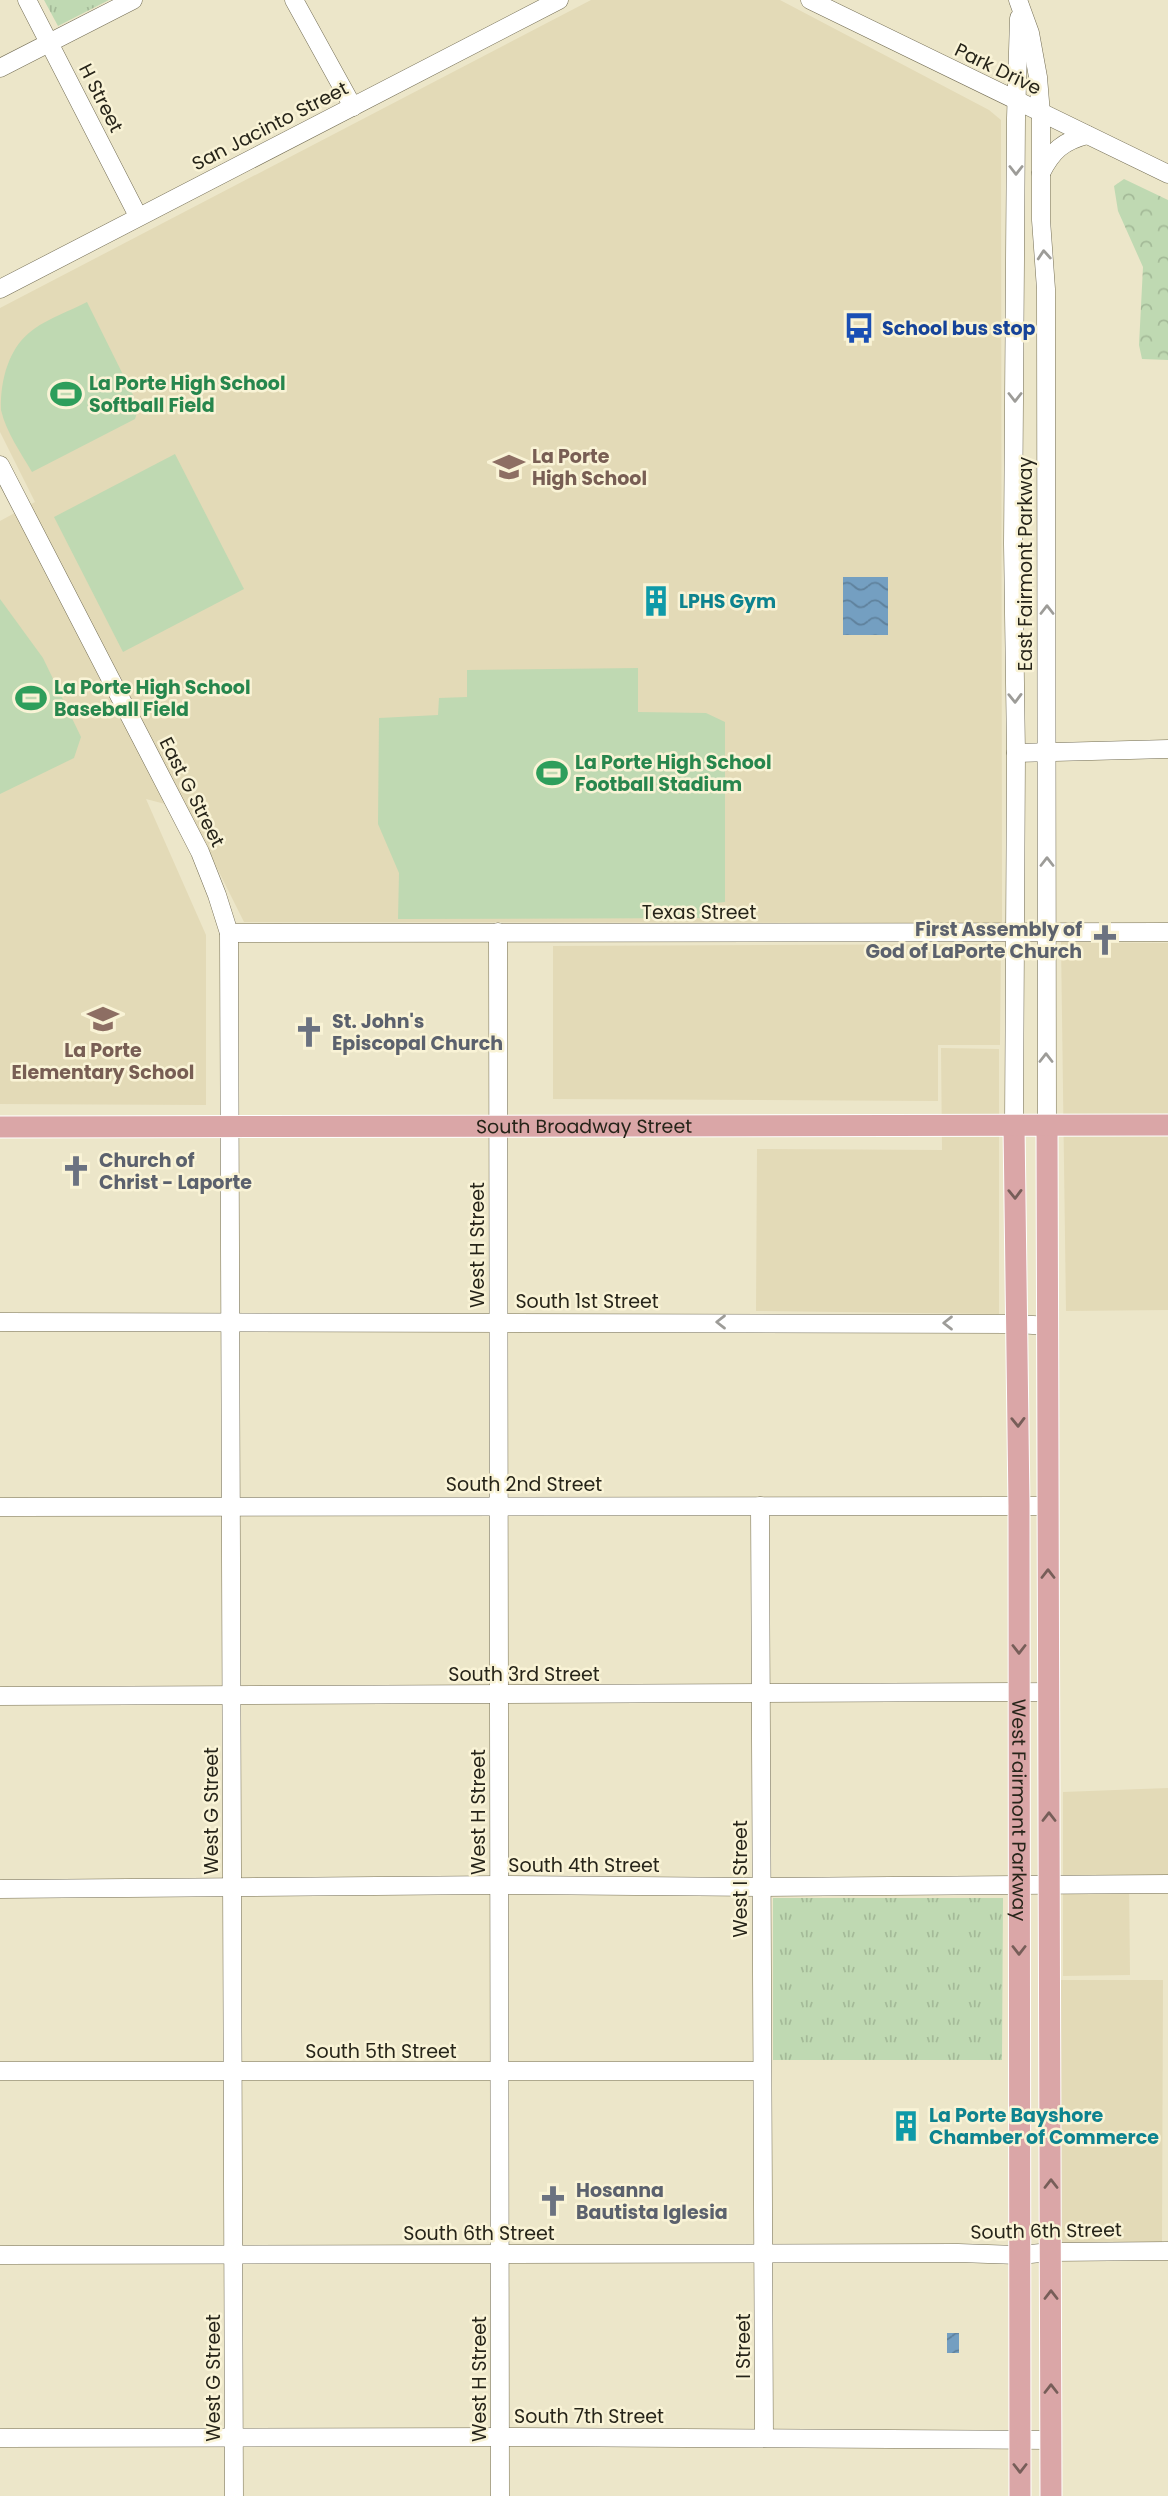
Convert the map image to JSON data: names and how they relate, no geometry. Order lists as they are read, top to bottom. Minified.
{"streets":{"main road":["South Broadway Street","West Fairmont Parkway"],"street":["Park Drive","H Street","San Jacinto Street","East Fairmont Parkway","East G Street","Texas Street","West H Street","South 1st Street","South 2nd Street","South 3rd Street","West G Street","South 4th Street","West I Street","South 5th Street","South 6th Street","I Street","South 7th Street"]},"crossings":[["Park Drive","East Fairmont Parkway"],["H Street","San Jacinto Street"],["East Fairmont Parkway","Texas Street"],["East Fairmont Parkway","South Broadway Street"],["East Fairmont Parkway","West Fairmont Parkway"],["East G Street","Texas Street"],["East G Street","South Broadway Street"],["East G Street","West G Street"],["Texas Street","West H Street"],["South Broadway Street","West H Street"],["South Broadway Street","West G Street"],["South Broadway Street","West Fairmont Parkway"],["West H Street","South 1st Street"],["West H Street","South 2nd Street"],["West H Street","South 3rd Street"],["West H Street","South 4th Street"],["West H Street","South 5th Street"],["West H Street","South 6th Street"],["West H Street","South 7th Street"],["South 1st Street","West G Street"],["South 1st Street","West Fairmont Parkway"],["South 2nd Street","West G Street"],["South 2nd Street","West Fairmont Parkway"],["South 2nd Street","West I Street"],["South 3rd Street","West G Street"],["South 3rd Street","West Fairmont Parkway"],["South 3rd Street","West I Street"],["West G Street","South 4th Street"],["West G Street","South 5th Street"],["West G Street","South 6th Street"],["West G Street","South 7th Street"],["West Fairmont Parkway","South 4th Street"],["West Fairmont Parkway","South 6th Street"],["West Fairmont Parkway","South 7th Street"],["South 4th Street","West I Street"],["West I Street","South 5th Street"],["West I Street","South 6th Street"],["West I Street","I Street"],["South 6th Street","I Street"],["I Street","South 7th Street"]],"one_way":["South 1st Street"],"places":{"bus stop":["School bus stop"],"sports":["La Porte High School Softball Field","La Porte High School Baseball Field","La Porte High School Football Stadium"],"school or university":["La Porte High School","La Porte Elementary School"],"building":["LPHS Gym","La Porte Bayshore Chamber of Commerce"],"church":["First Assembly of God of LaPorte Church","St. John's Episcopal Church","Church of Christ - Laporte","Hosanna Bautista Iglesia"]}}
